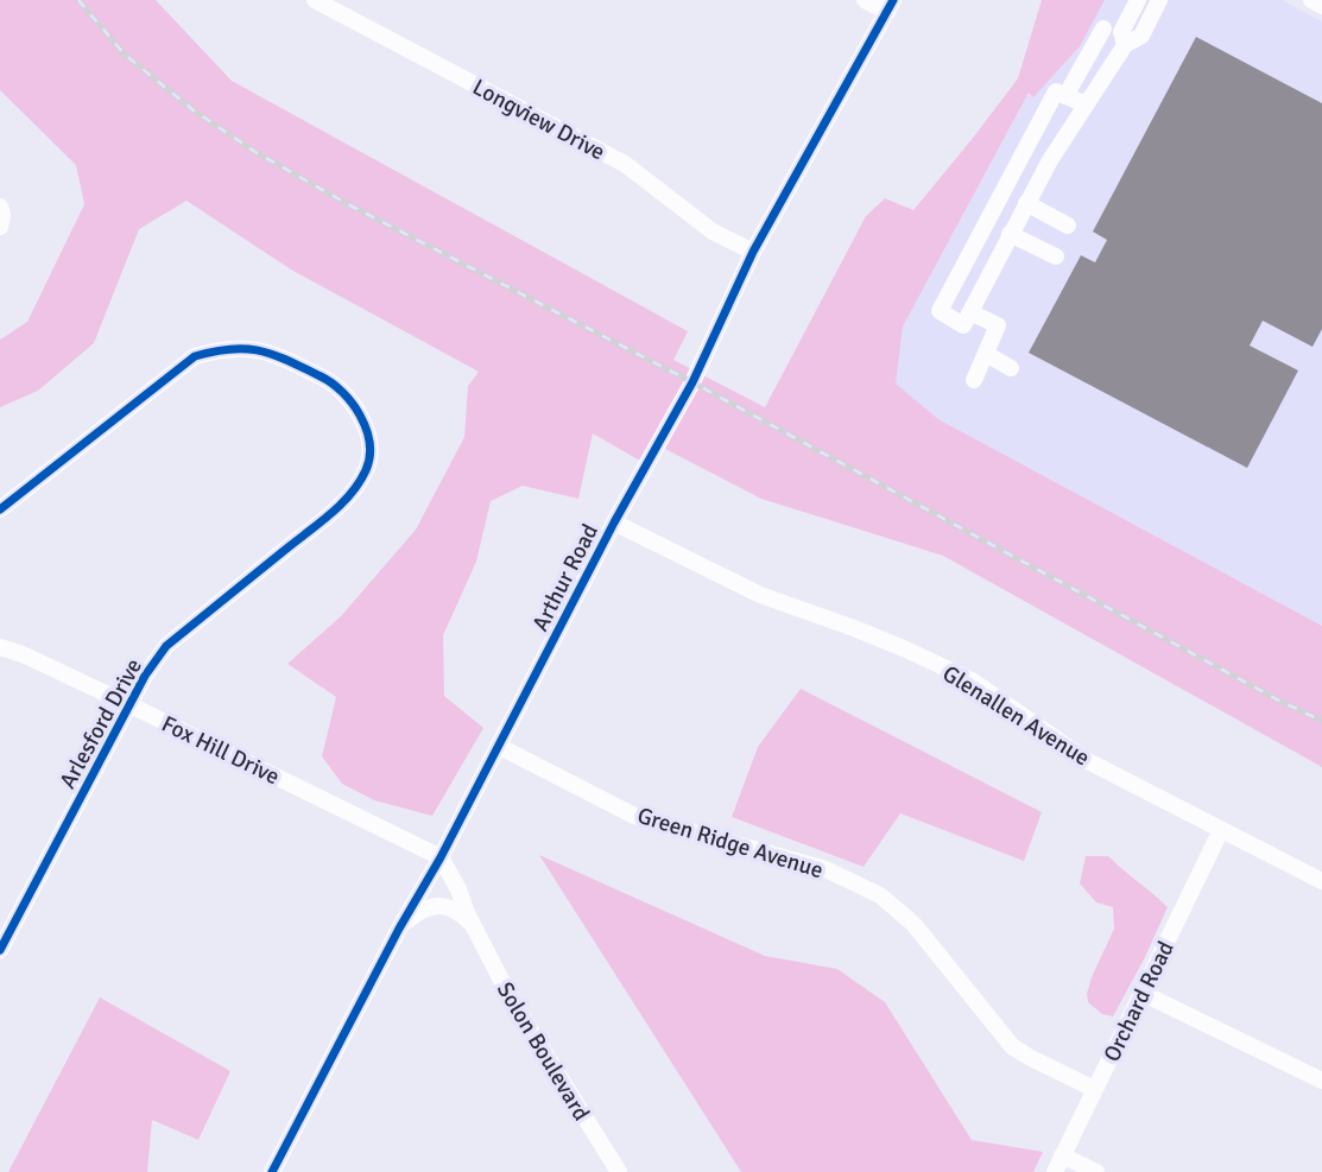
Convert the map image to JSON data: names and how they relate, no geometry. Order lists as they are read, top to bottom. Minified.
{"streets":{"street":["Longview Drive","Arthur Road","Glenallen Avenue","Arlesford Drive","Fox Hill Drive","Green Ridge Avenue","Orchard Road","Solon Boulevard"]},"crossings":[["Longview Drive","Arthur Road"],["Arthur Road","Glenallen Avenue"],["Arthur Road","Fox Hill Drive"],["Arthur Road","Green Ridge Avenue"],["Arthur Road","Solon Boulevard"],["Glenallen Avenue","Orchard Road"],["Arlesford Drive","Fox Hill Drive"],["Fox Hill Drive","Solon Boulevard"],["Green Ridge Avenue","Orchard Road"]]}
